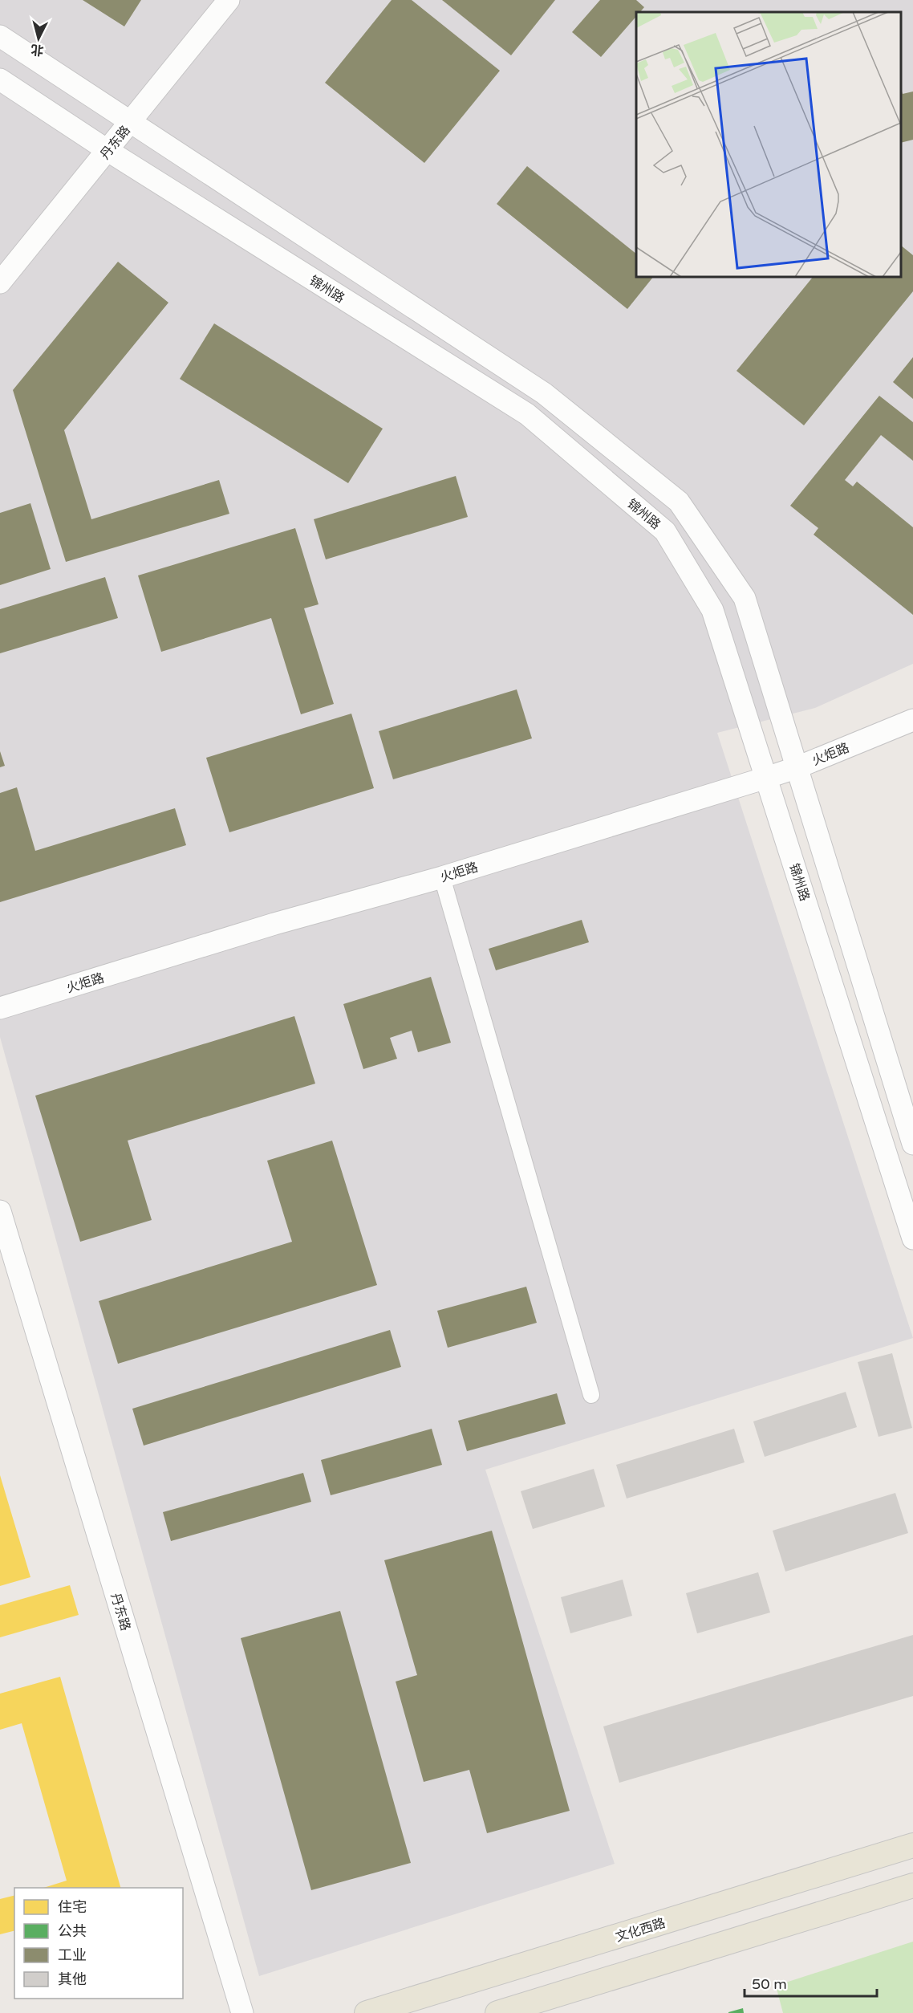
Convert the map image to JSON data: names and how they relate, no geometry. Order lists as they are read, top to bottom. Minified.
{"streets":{"main road":["丹东路","锦州路","火炬路","文化西路"]},"crossings":[["丹东路","锦州路"],["锦州路","火炬路"]],"legend":["住宅","公共","工业","其他"],"scale_bar":"50 m","north":"bottom"}
